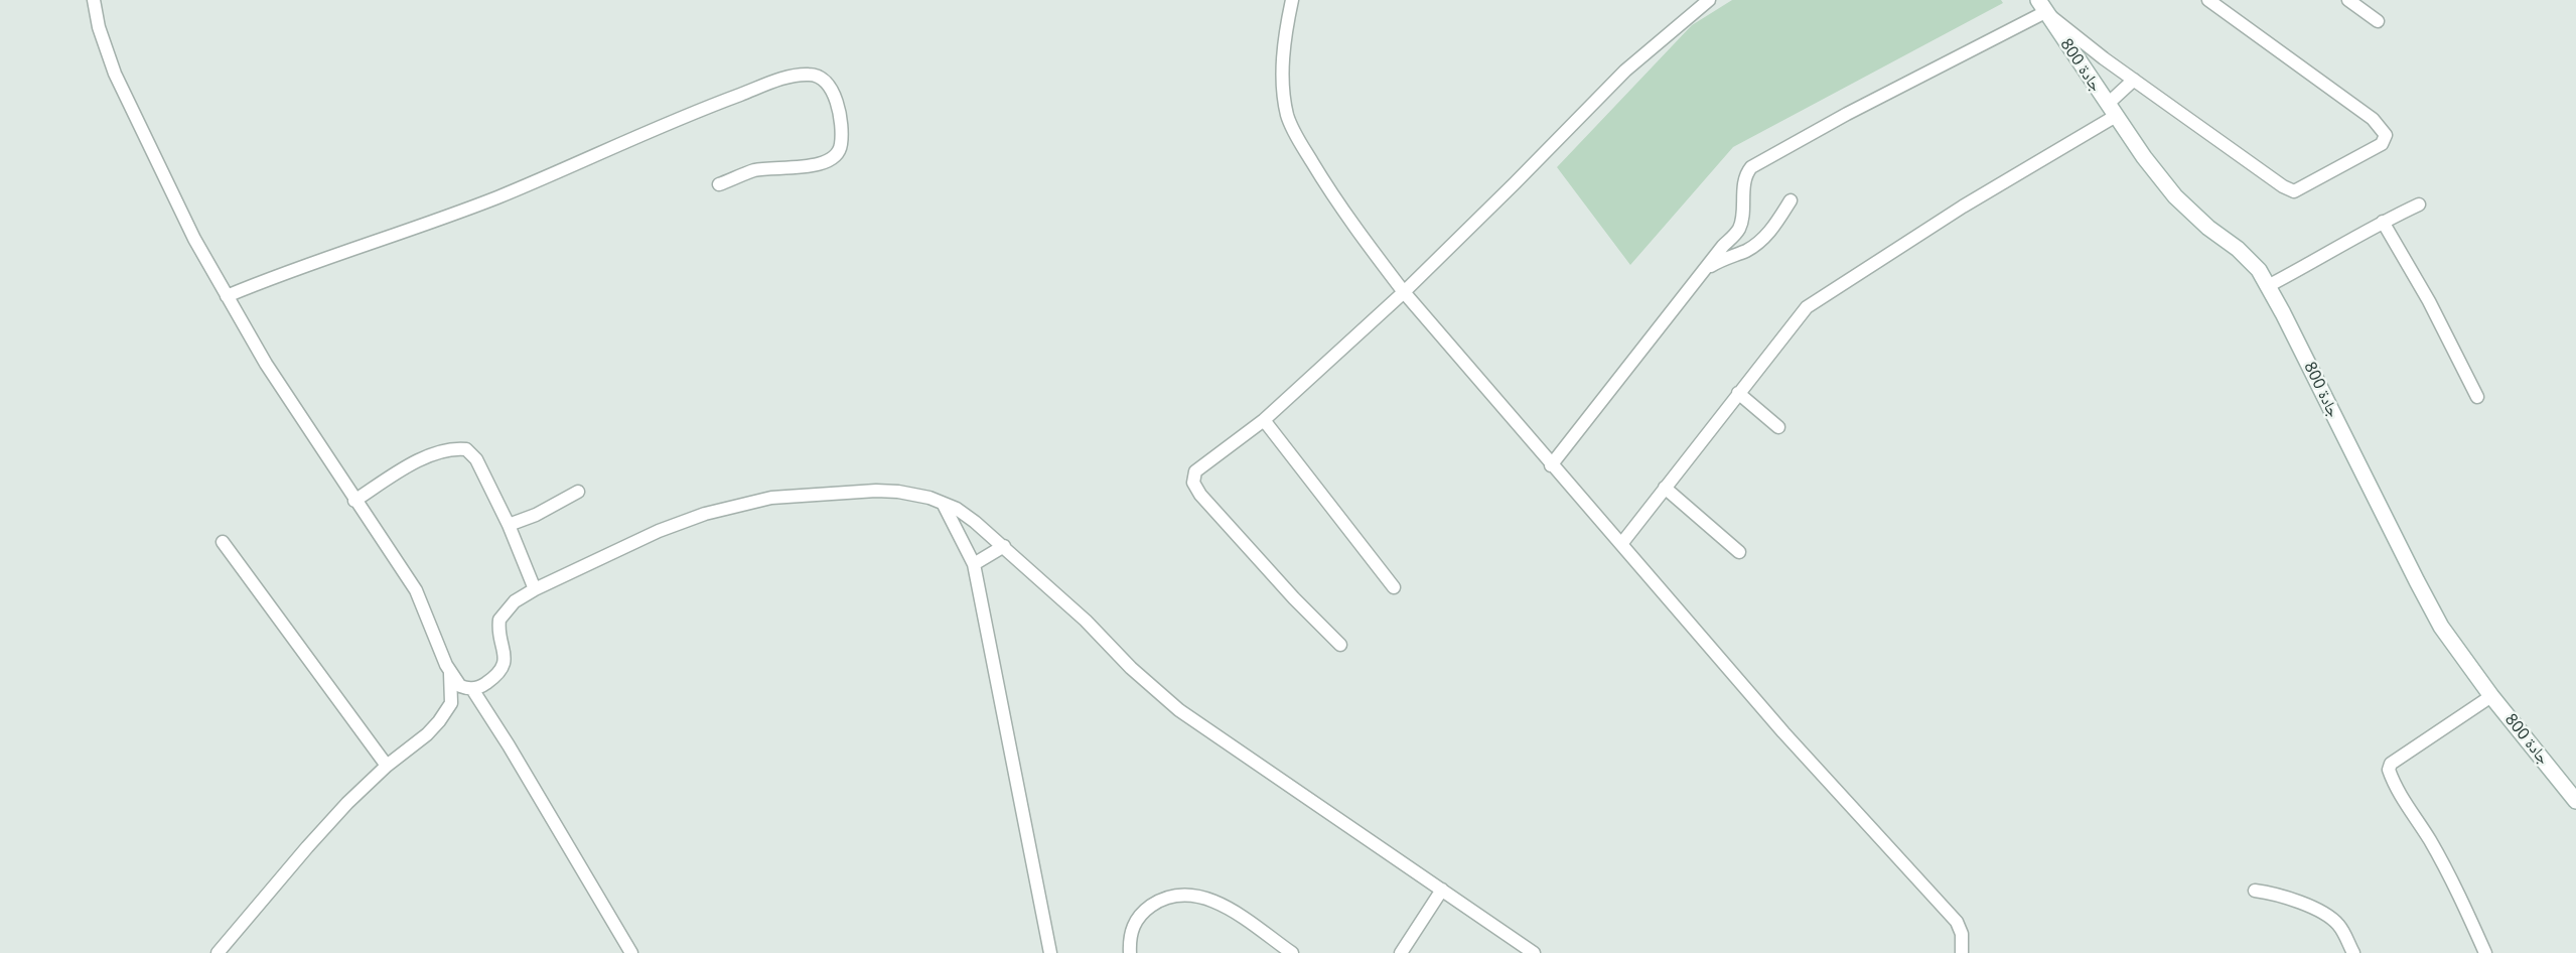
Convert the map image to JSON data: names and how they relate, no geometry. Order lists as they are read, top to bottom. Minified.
{"streets":{"main road":["جادة 800"]}}
